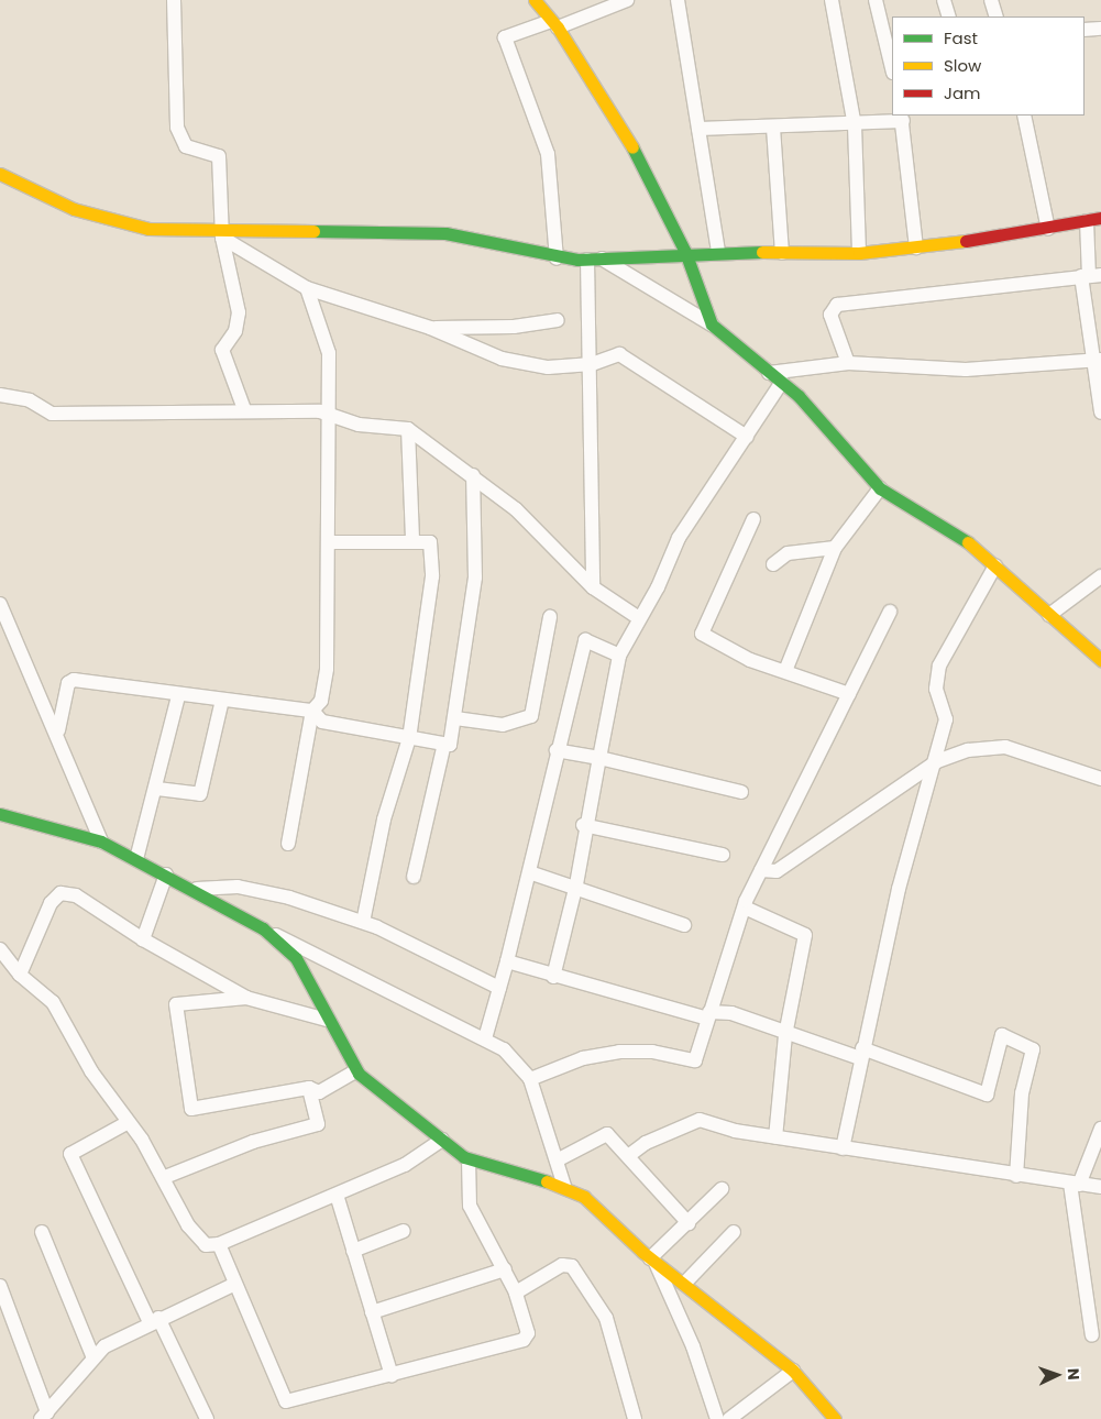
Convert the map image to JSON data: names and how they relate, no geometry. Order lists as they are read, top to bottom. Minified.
{"legend":["Fast","Slow","Jam"],"north":"right"}
